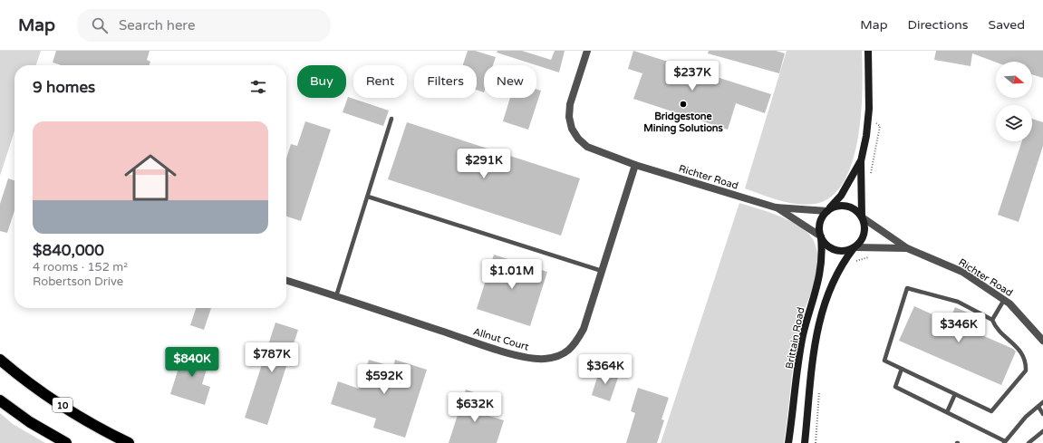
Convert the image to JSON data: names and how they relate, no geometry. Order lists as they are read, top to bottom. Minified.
{"streets":{"highway":["10"],"main road":["Brittain Road"],"street":["Richter Road","Allnut Court"]},"crossings":[["Richter Road","Brittain Road"],["Richter Road","Allnut Court"]],"places":["Bridgestone Mining Solutions"],"north":"right","page":{"header":"Map","search":"Search here","nav":["Map","Directions","Saved"],"price":["$237K","$291K","$1.01M","$346K","$787K","$840K","$364K","$592K","$632K"],"chip":["Buy","Rent","Filters","New"],"heading":"9 homes","list":[{"name":"$840,000","note":"4 rooms · 152 m² · Robertson Drive"}]}}
